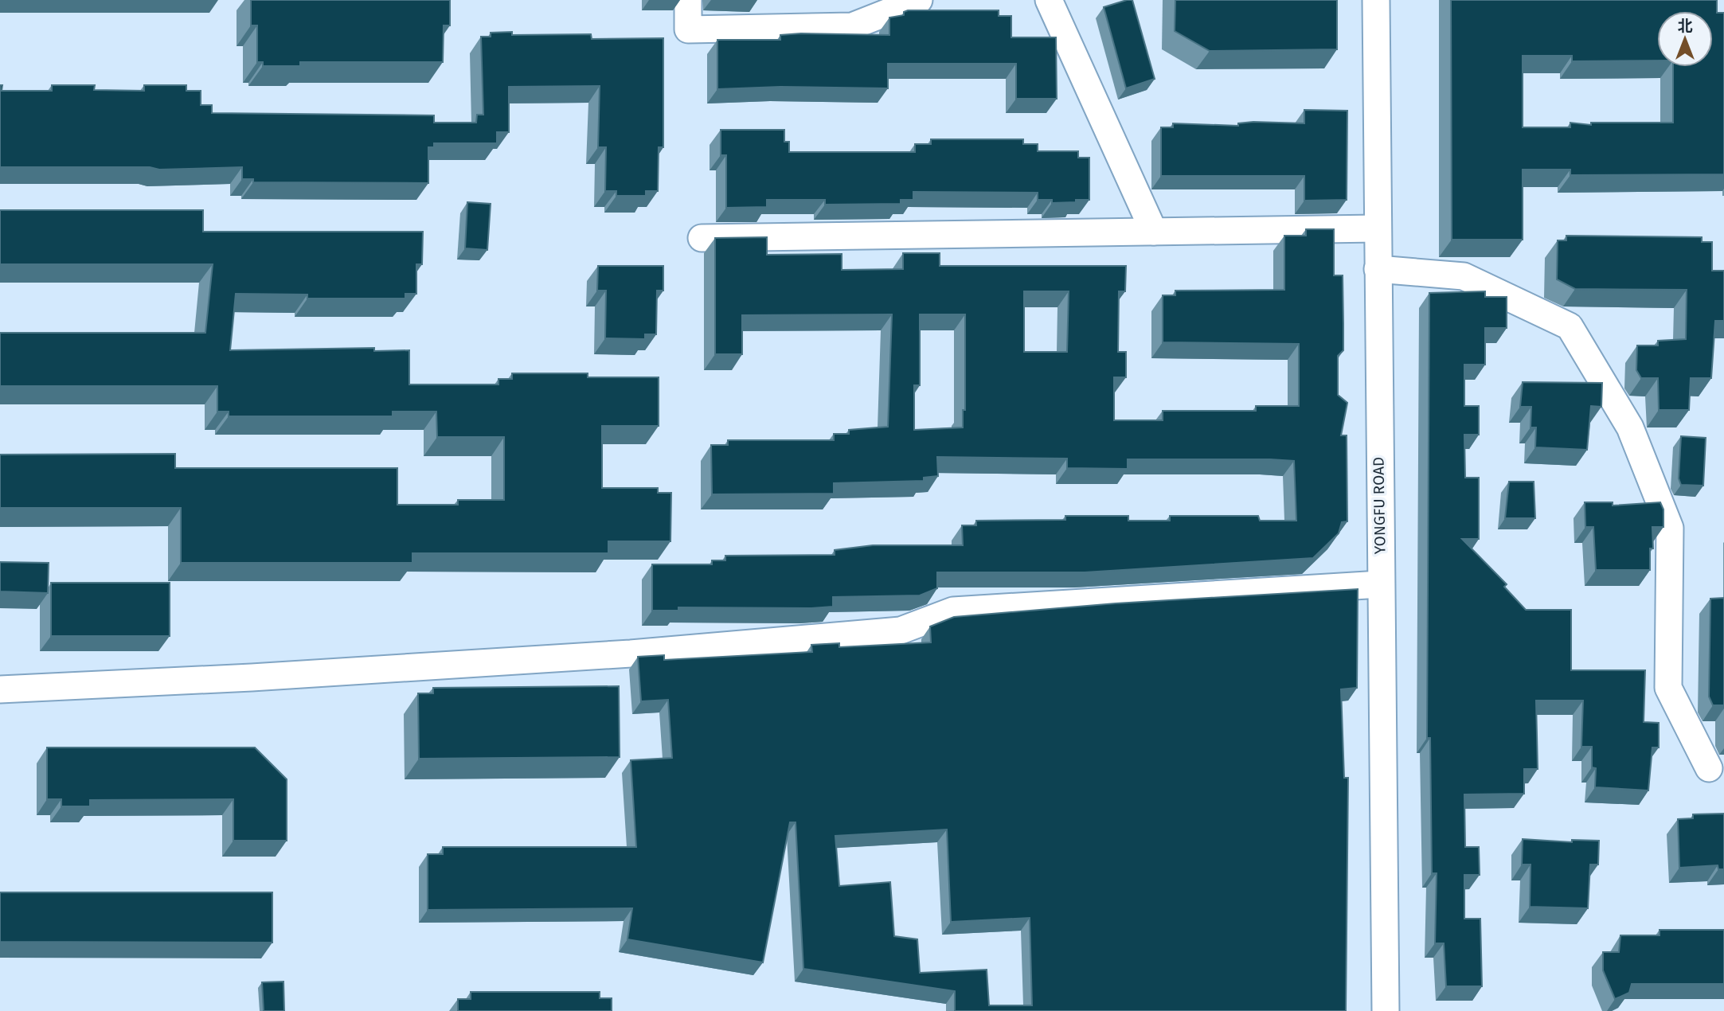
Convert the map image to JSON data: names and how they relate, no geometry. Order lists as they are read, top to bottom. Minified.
{"streets":{"street":["YONGFU ROAD"]},"north":"top"}
